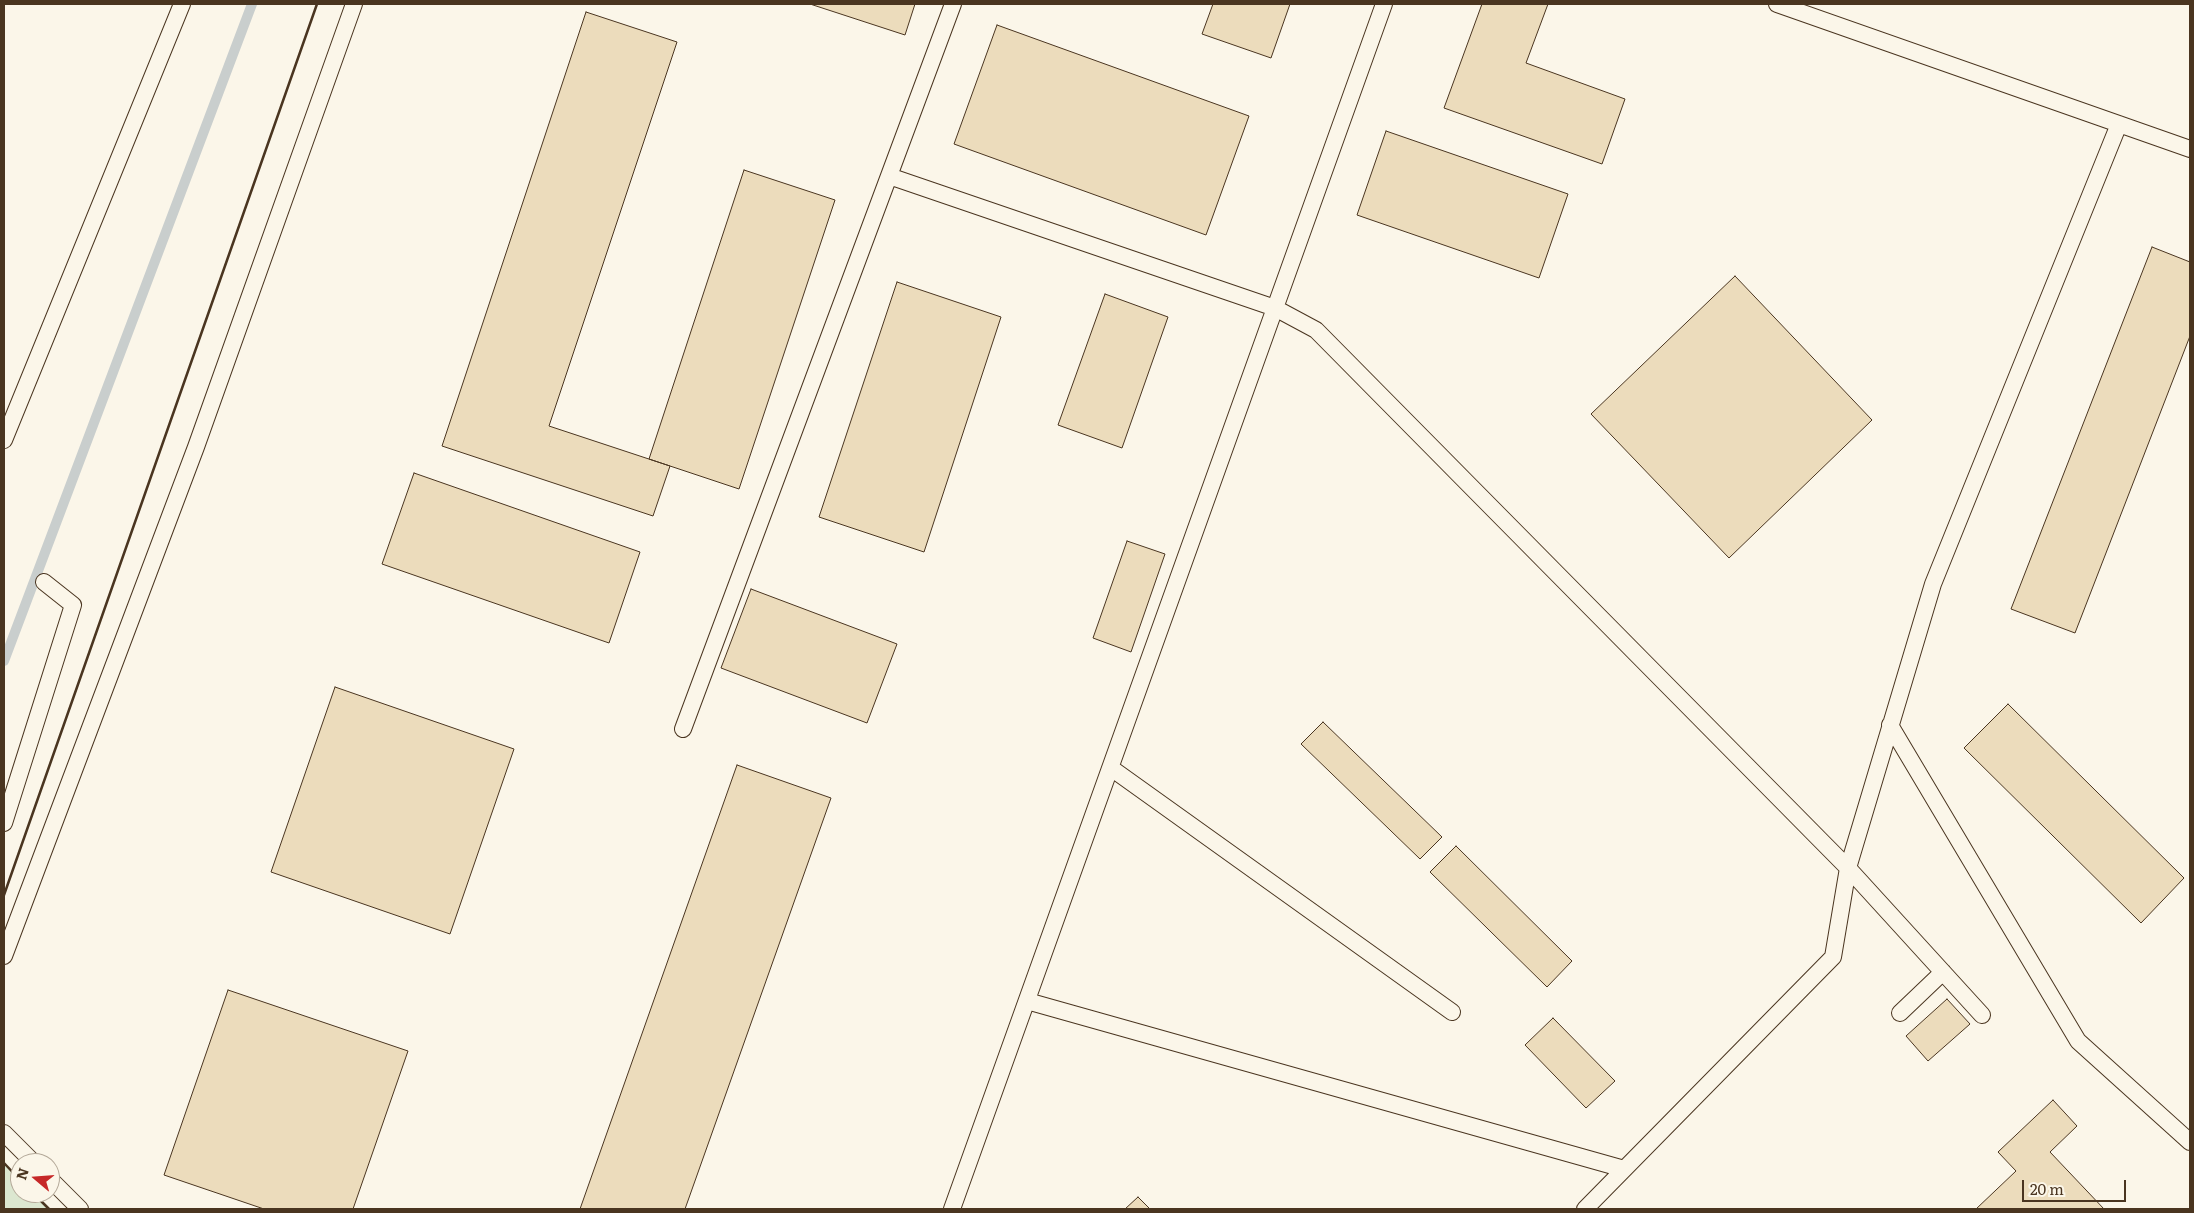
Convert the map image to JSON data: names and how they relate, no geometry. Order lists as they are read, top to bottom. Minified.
{"scale_bar":"20 m","north":"left"}
